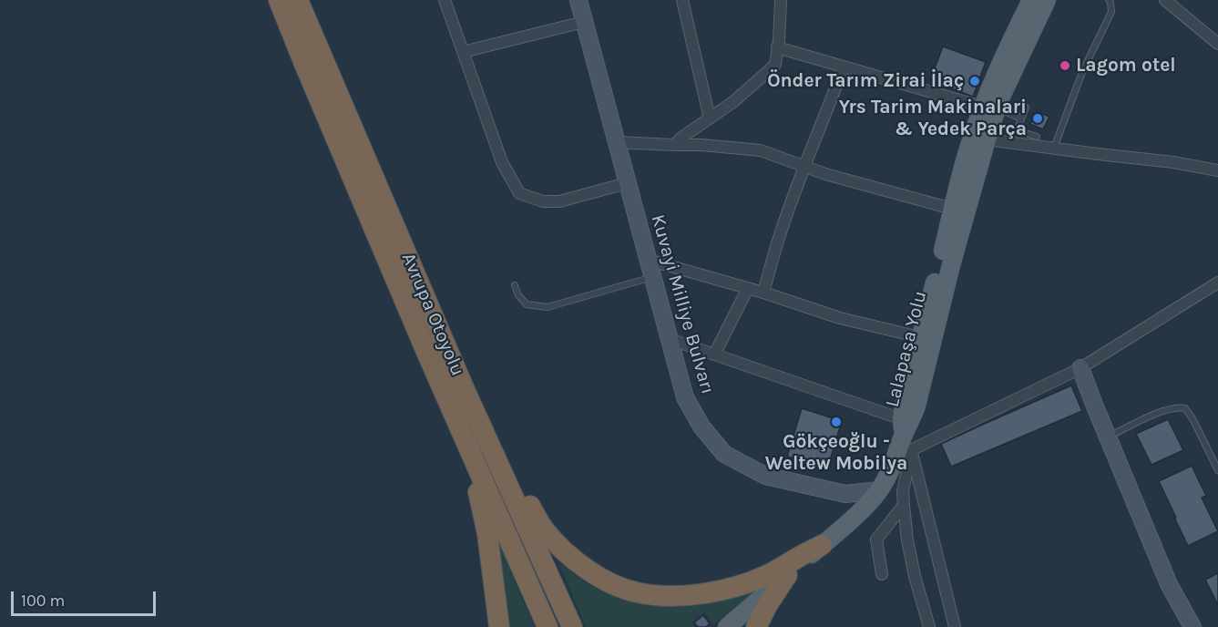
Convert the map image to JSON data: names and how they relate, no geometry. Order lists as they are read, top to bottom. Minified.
{"streets":{"highway":["Avrupa Otoyolu"],"main road":["Lalapaşa Yolu"],"street":["Kuvayi Milliye Bulvarı"]},"places":["Lagom otel","Önder Tarım Zirai İlaç","Yrs Tarim Makinalari & Yedek Parça","Gökçeoğlu - Weltew Mobilya"],"scale_bar":"100 m"}
